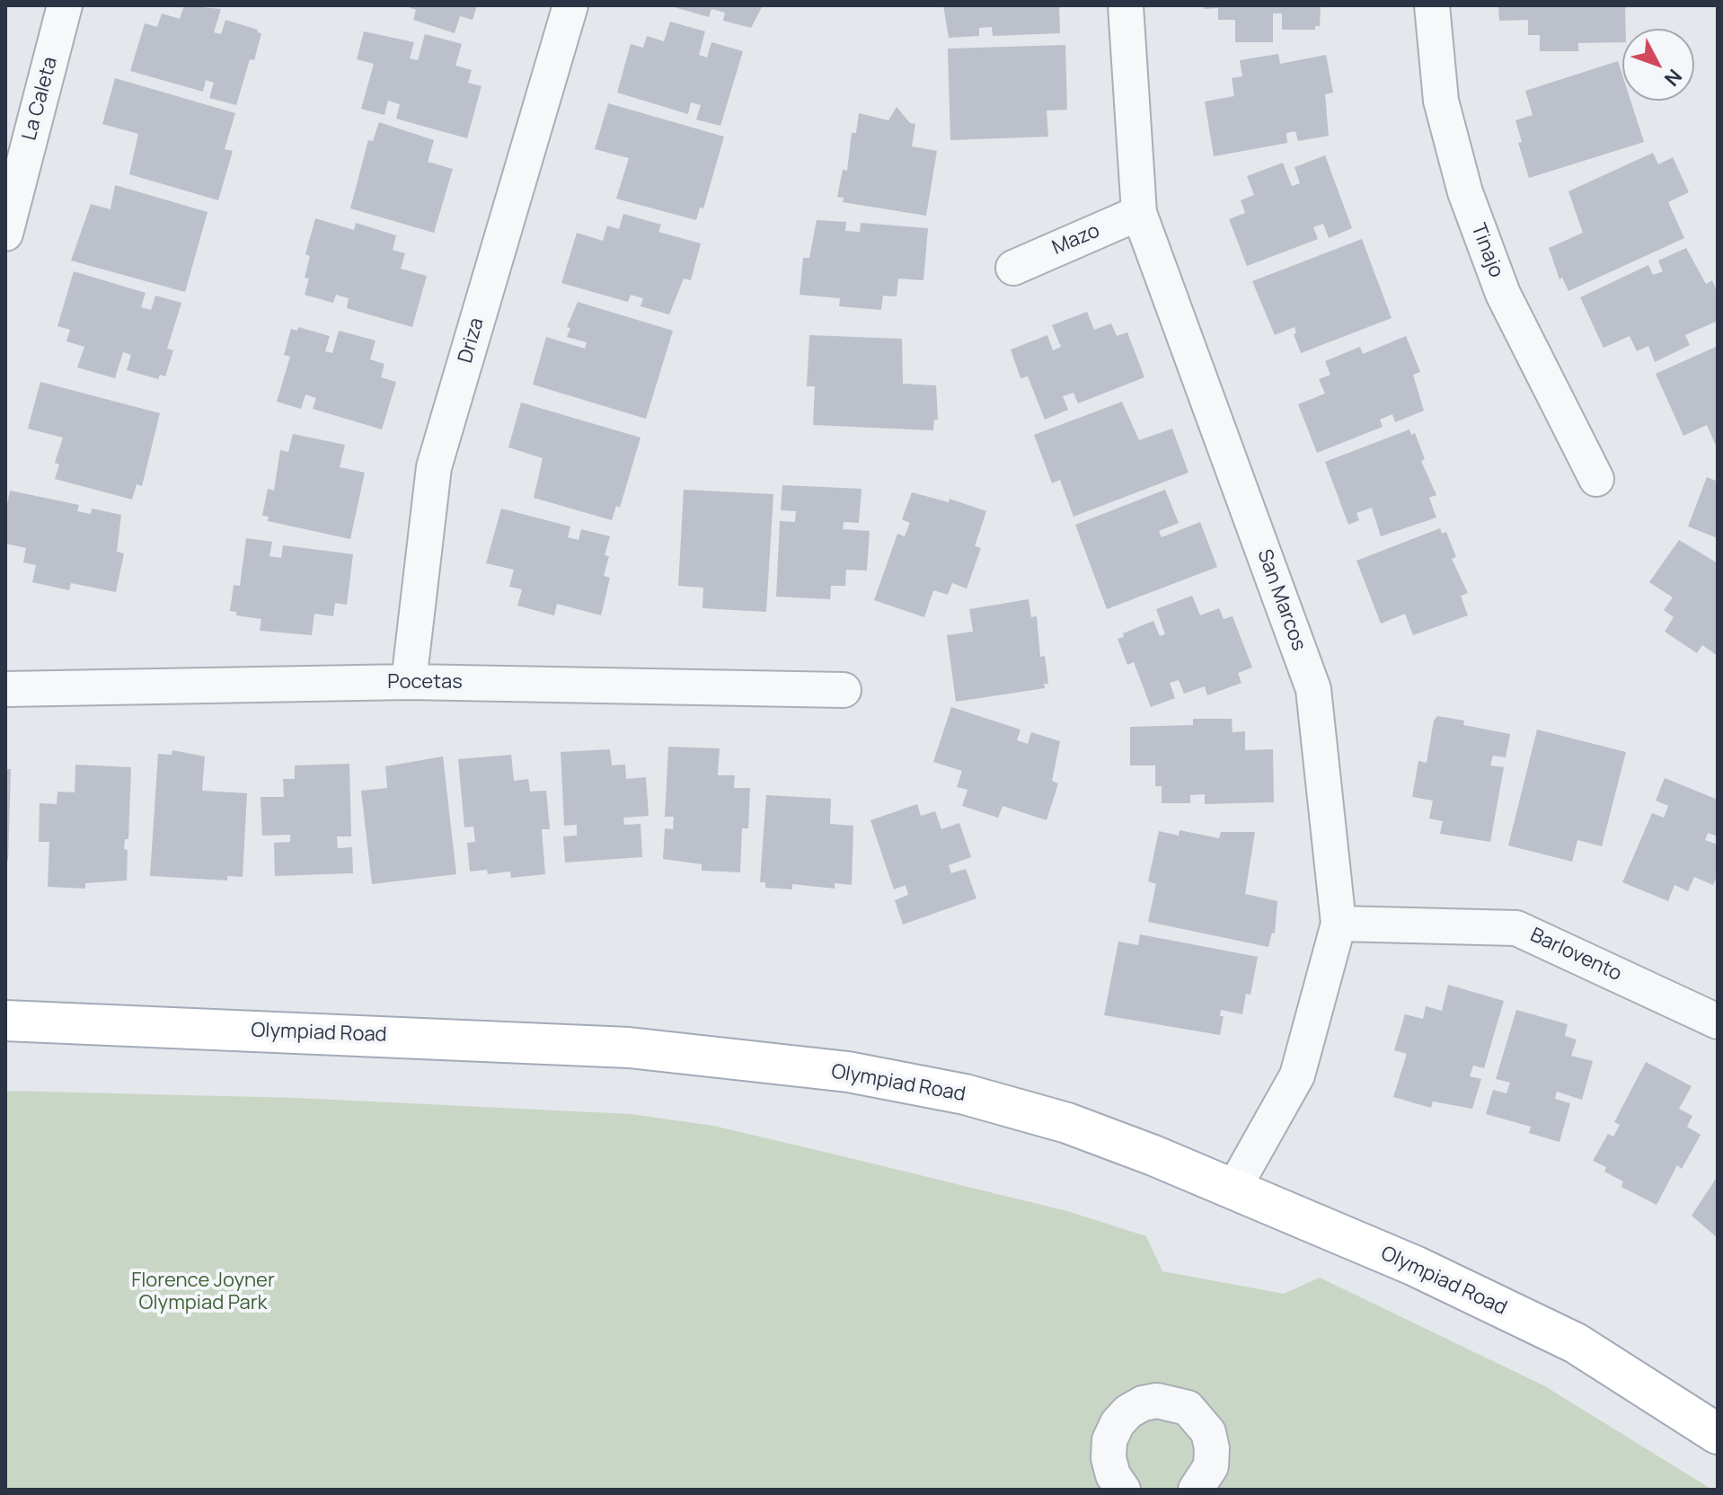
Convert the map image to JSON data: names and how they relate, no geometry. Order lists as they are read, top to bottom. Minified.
{"streets":{"main road":["Olympiad Road"],"street":["La Caleta","Mazo","Tinajo","Driza","San Marcos","Pocetas","Barlovento"]},"crossings":[["Mazo","San Marcos"],["Driza","Pocetas"],["San Marcos","Barlovento"],["San Marcos","Olympiad Road"]],"parks":["Florence Joyner Olympiad Park"],"north":"bottom right"}
